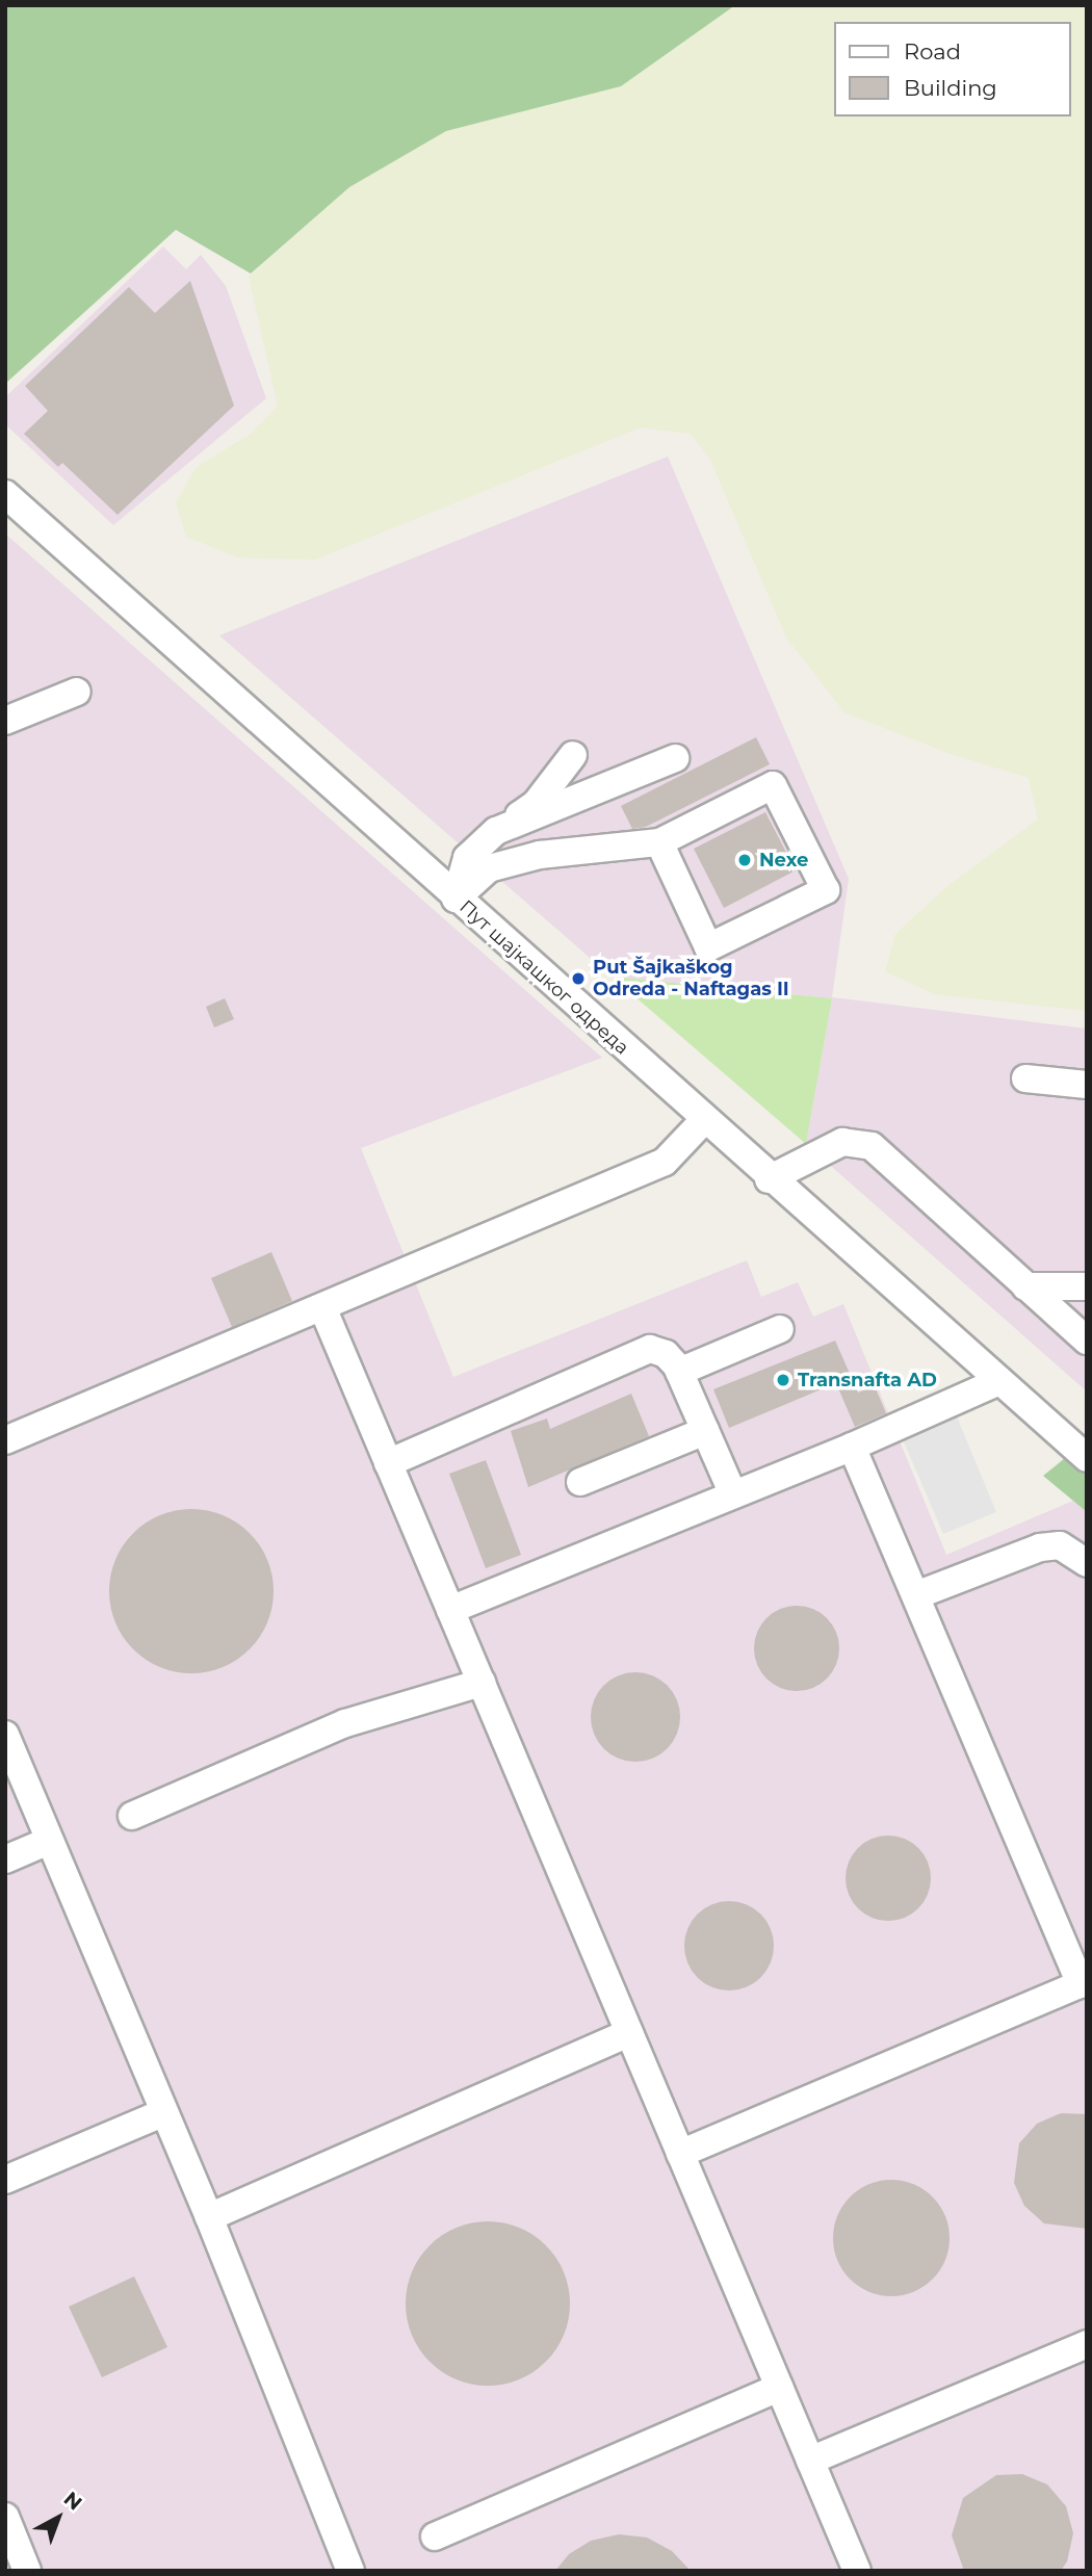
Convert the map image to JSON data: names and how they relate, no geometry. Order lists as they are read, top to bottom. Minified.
{"streets":{"street":["Пут шајкашког одреда"]},"places":["Nexe","Put Šajkaškog Odreda - Naftagas II","Transnafta AD"],"legend":["Road","Building"],"north":"top right"}
